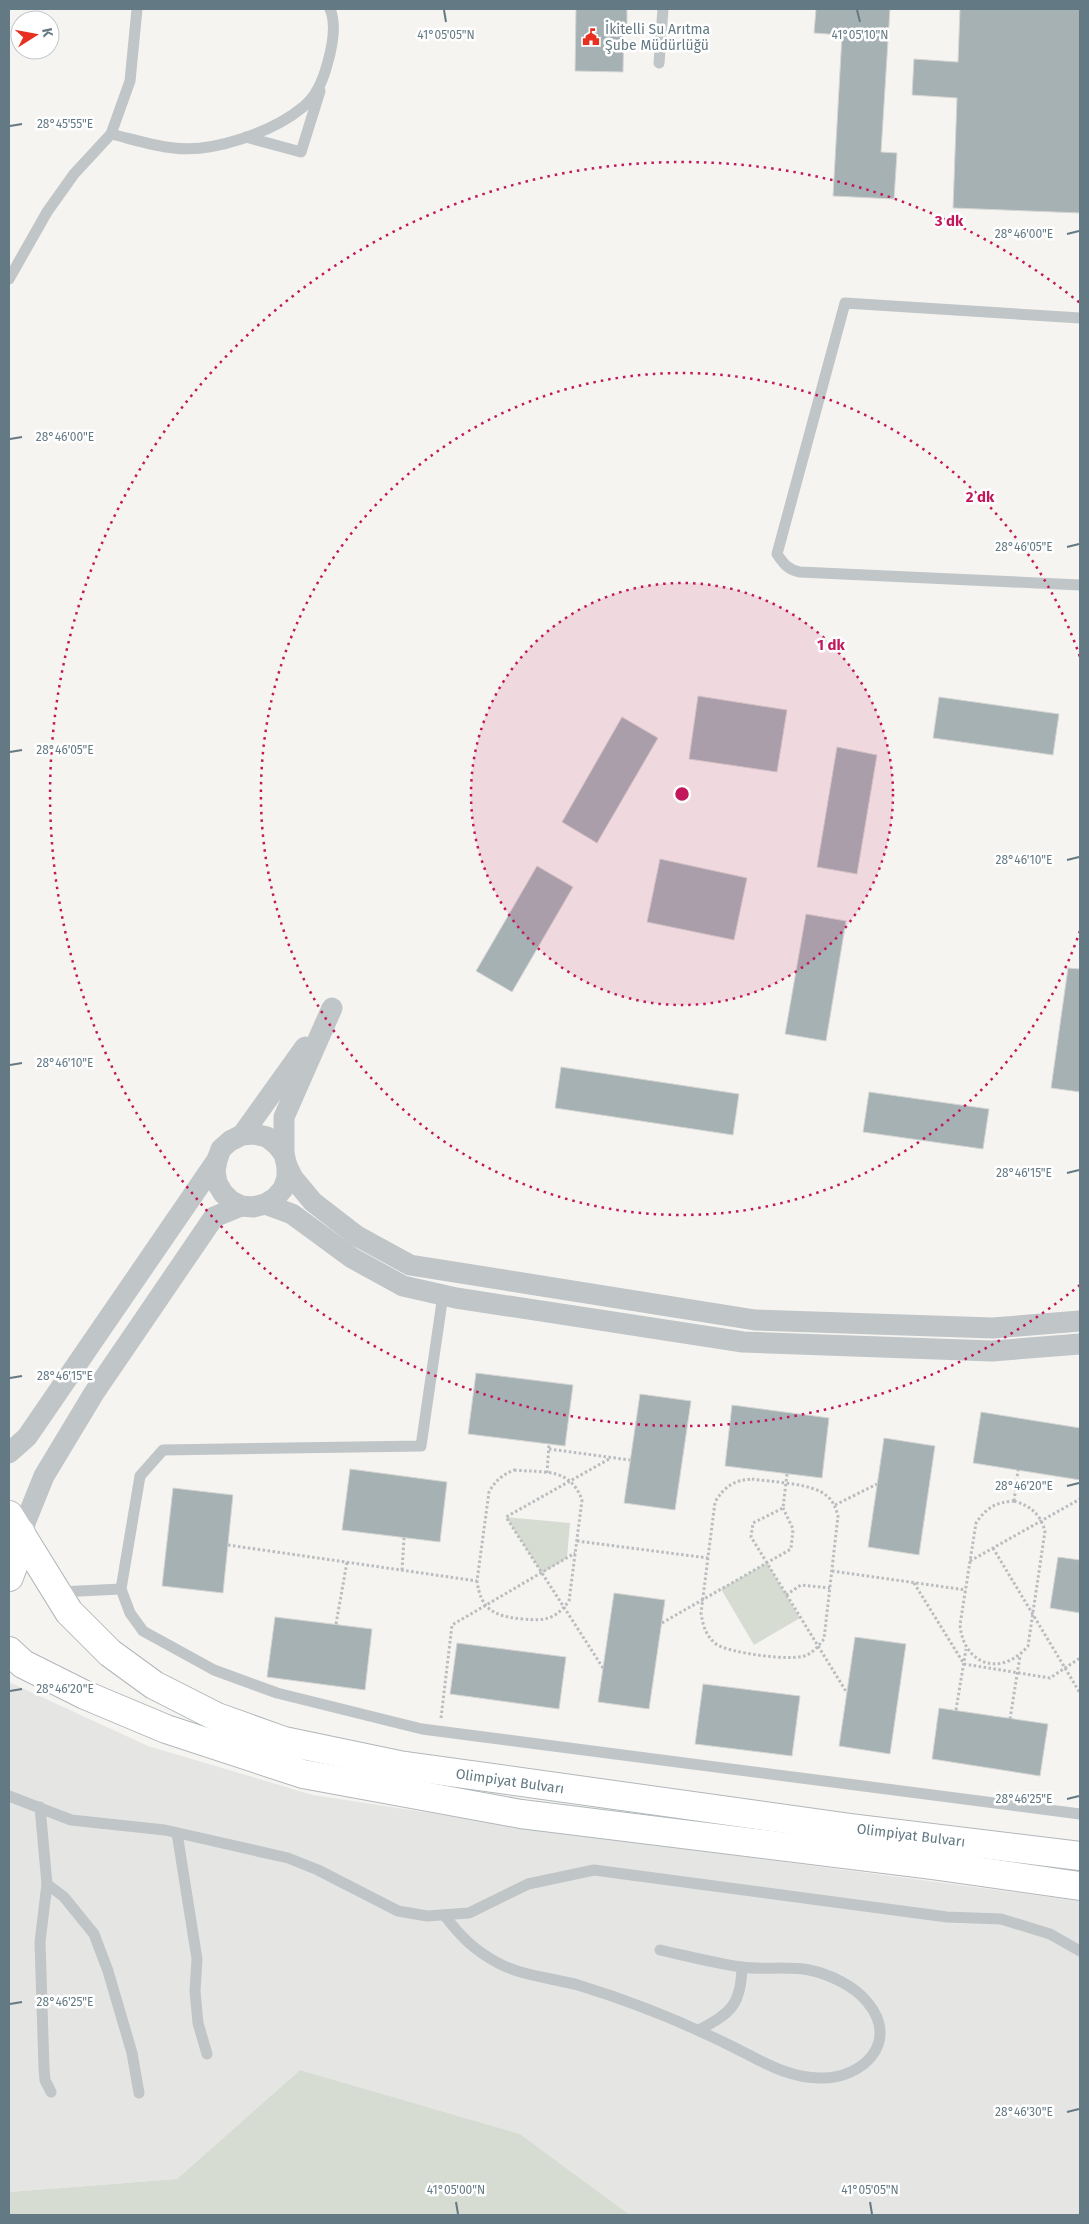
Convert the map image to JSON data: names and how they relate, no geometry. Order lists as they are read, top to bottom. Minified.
{"streets":{"main road":["Olimpiyat Bulvarı"]},"places":{"public building":["İkitelli Su Arıtma Şube Müdürlüğü"]},"north":"right","coordinates":["41°05'05\"N","41°05'10\"N","28°45'55\"E","28°46'00\"E","28°46'05\"E","28°46'10\"E","28°46'15\"E","28°46'20\"E","28°46'25\"E","28°46'30\"E","41°05'00\"N"],"rings":["3 dk","2 dk","1 dk"]}
